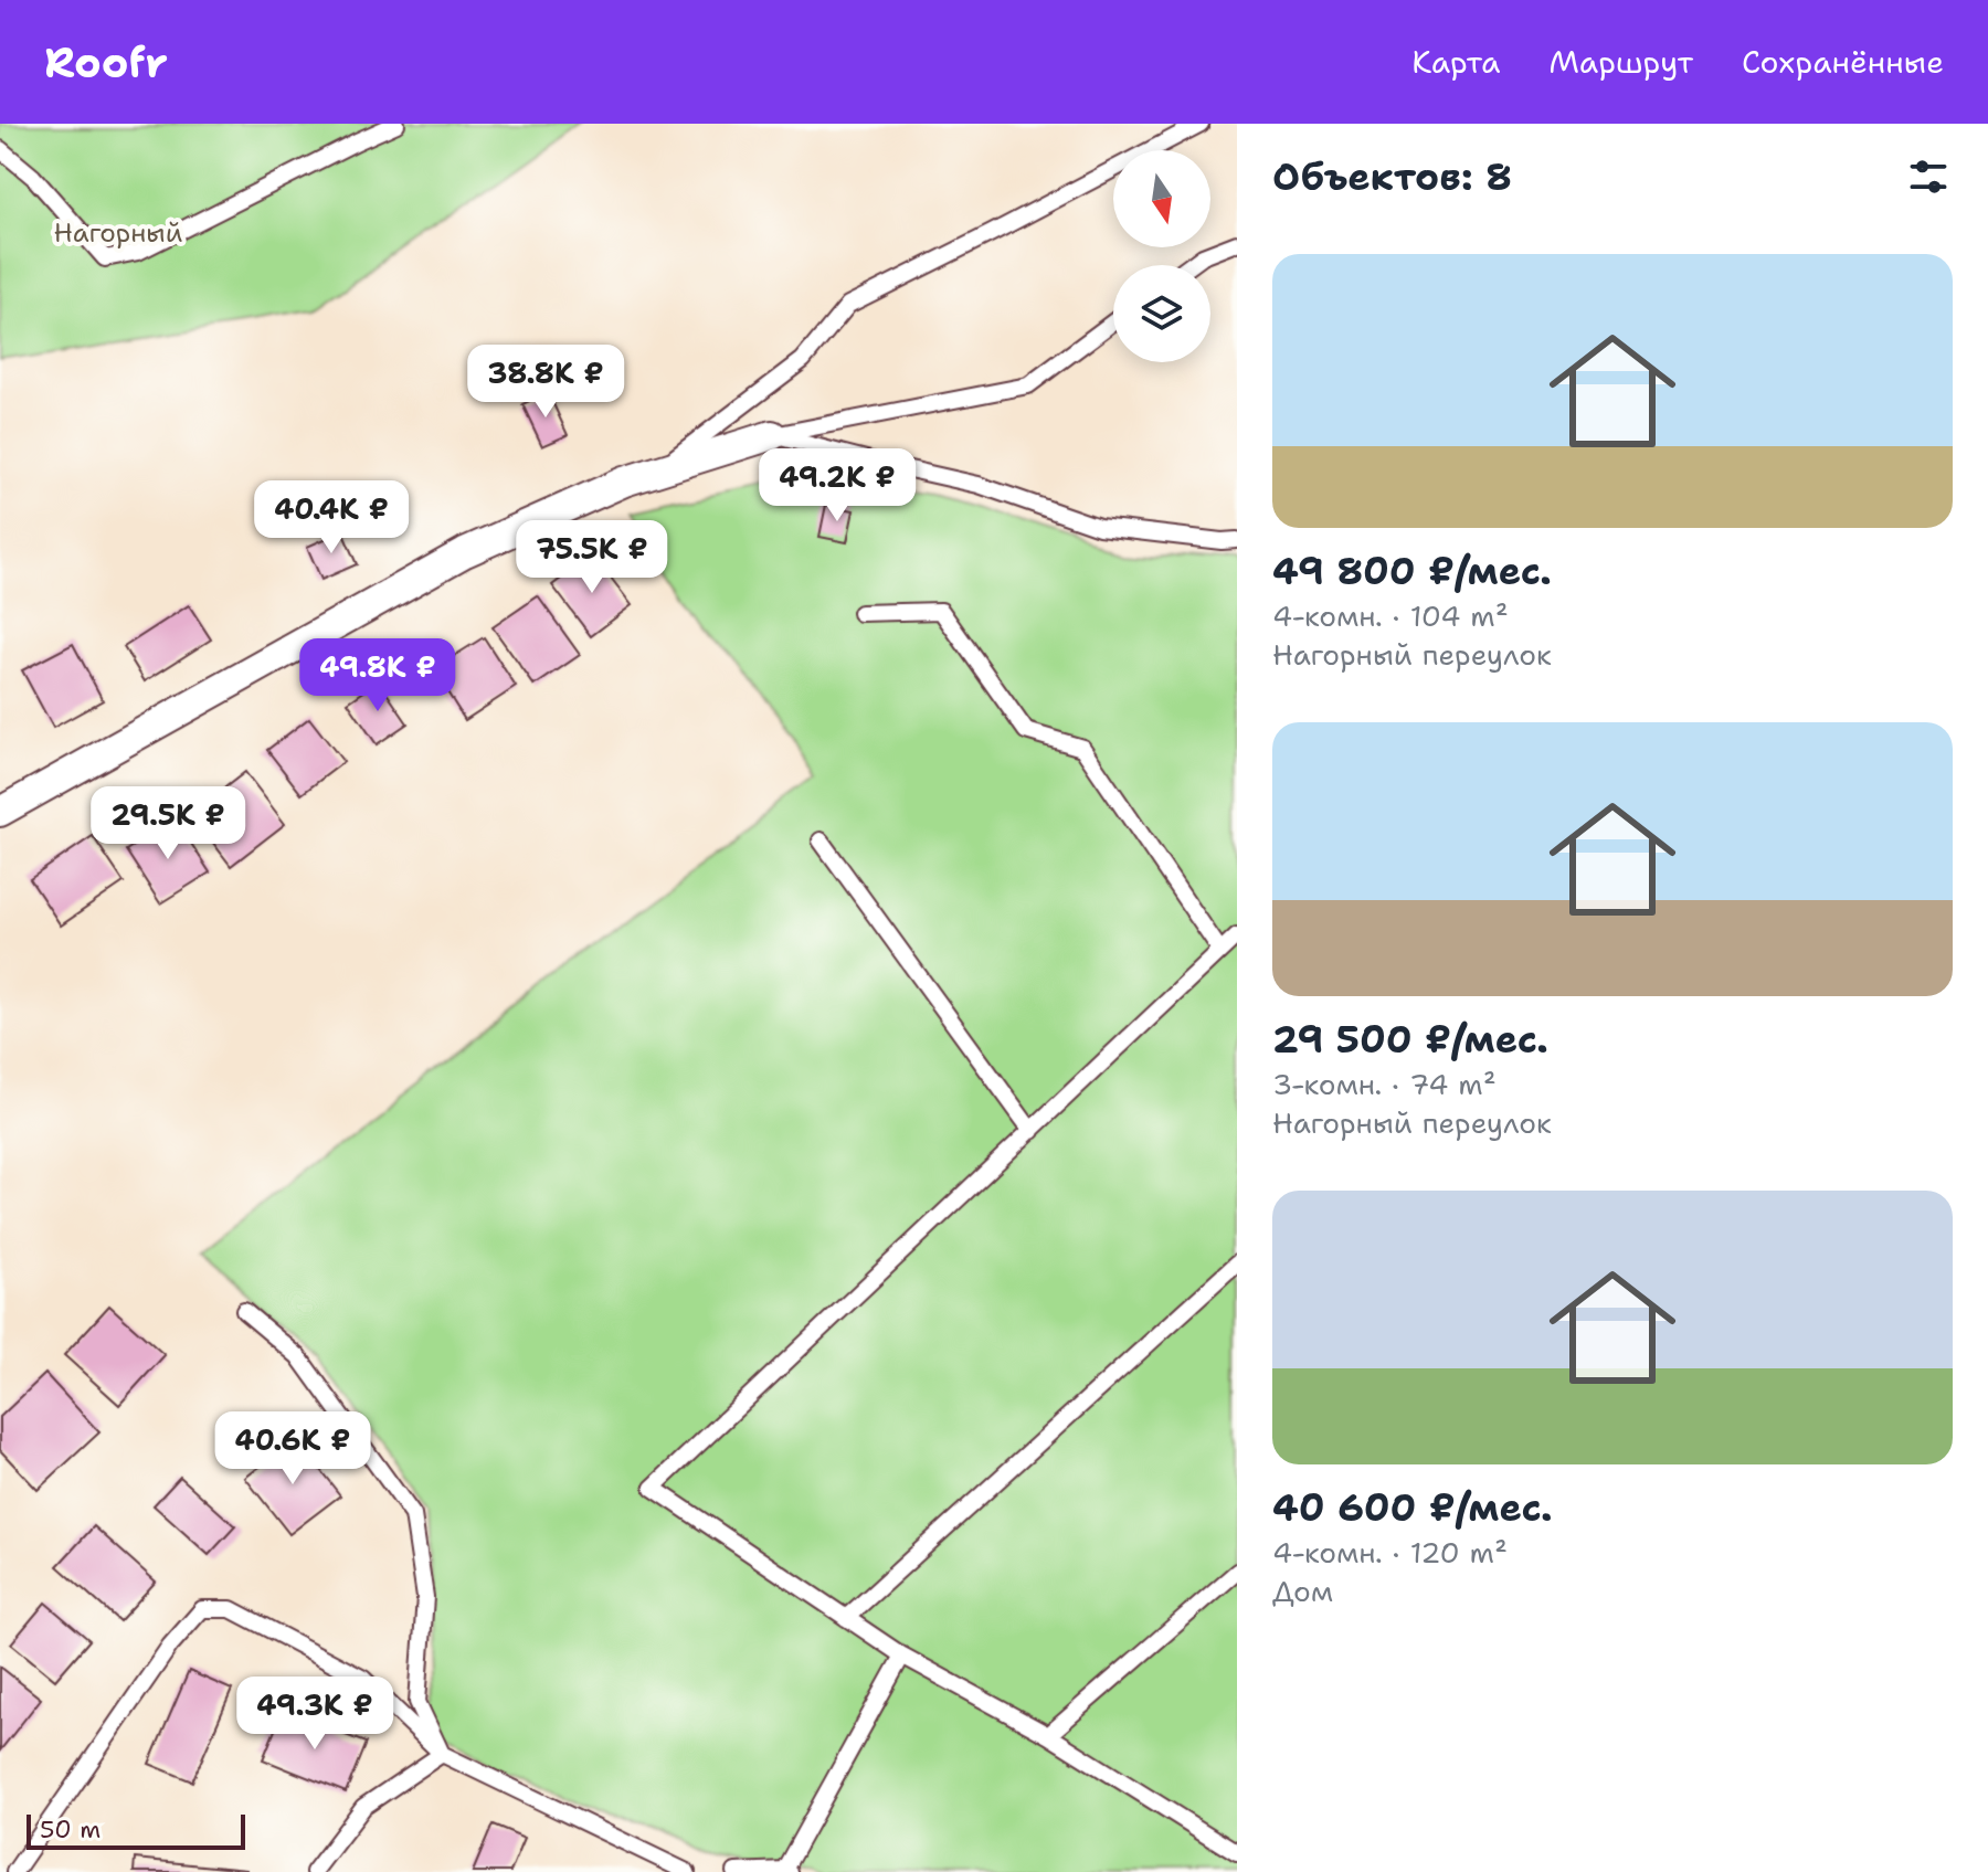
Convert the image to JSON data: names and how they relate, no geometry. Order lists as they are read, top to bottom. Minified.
{"parks":["Нагорный"],"scale_bar":"50 m","north":"bottom","page":{"header":"Roofr","nav":["Карта","Маршрут","Сохранённые"],"heading":"Объектов: 8","list":[{"name":"49 800 ₽/мес.","note":"4-комн. · 104 m² · Нагорный переулок"},{"name":"29 500 ₽/мес.","note":"3-комн. · 74 m² · Нагорный переулок"},{"name":"40 600 ₽/мес.","note":"4-комн. · 120 m² · Дом"}],"price":["38.8K ₽","49.2K ₽","40.4K ₽","75.5K ₽","49.8K ₽","29.5K ₽","40.6K ₽","49.3K ₽"],"scale":"50 m"}}
